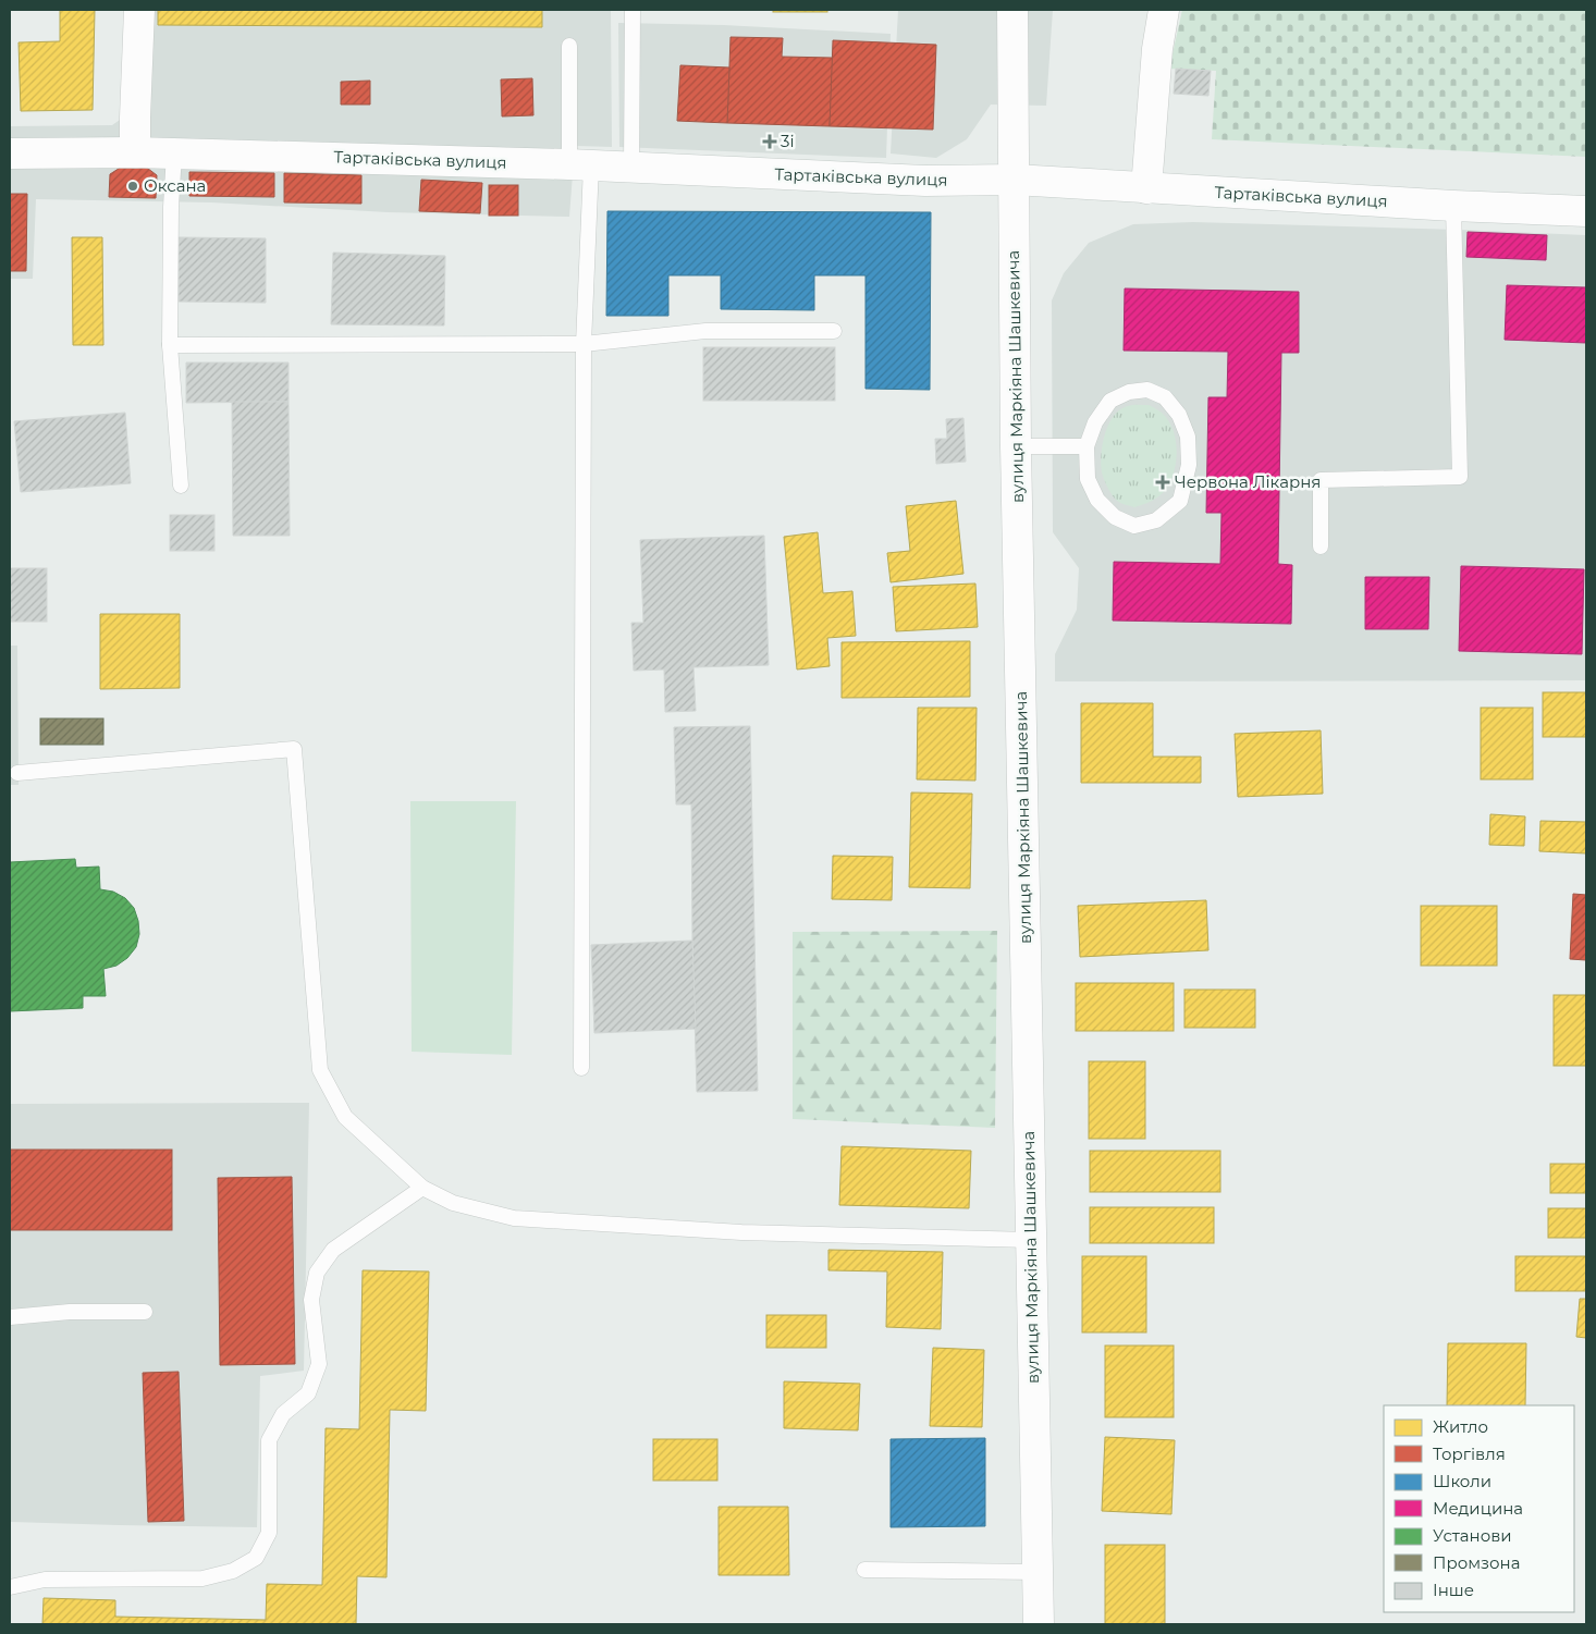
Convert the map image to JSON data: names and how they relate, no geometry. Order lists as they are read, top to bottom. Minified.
{"streets":{"street":["Тартаківська вулиця","вулиця Маркіяна Шашкевича"]},"crossings":[["Тартаківська вулиця","вулиця Маркіяна Шашкевича"]],"places":{"health":["3і","Червона Лікарня"],"other":["Оксана"]},"legend":["Житло","Торгівля","Школи","Медицина","Установи","Промзона","Інше"]}
